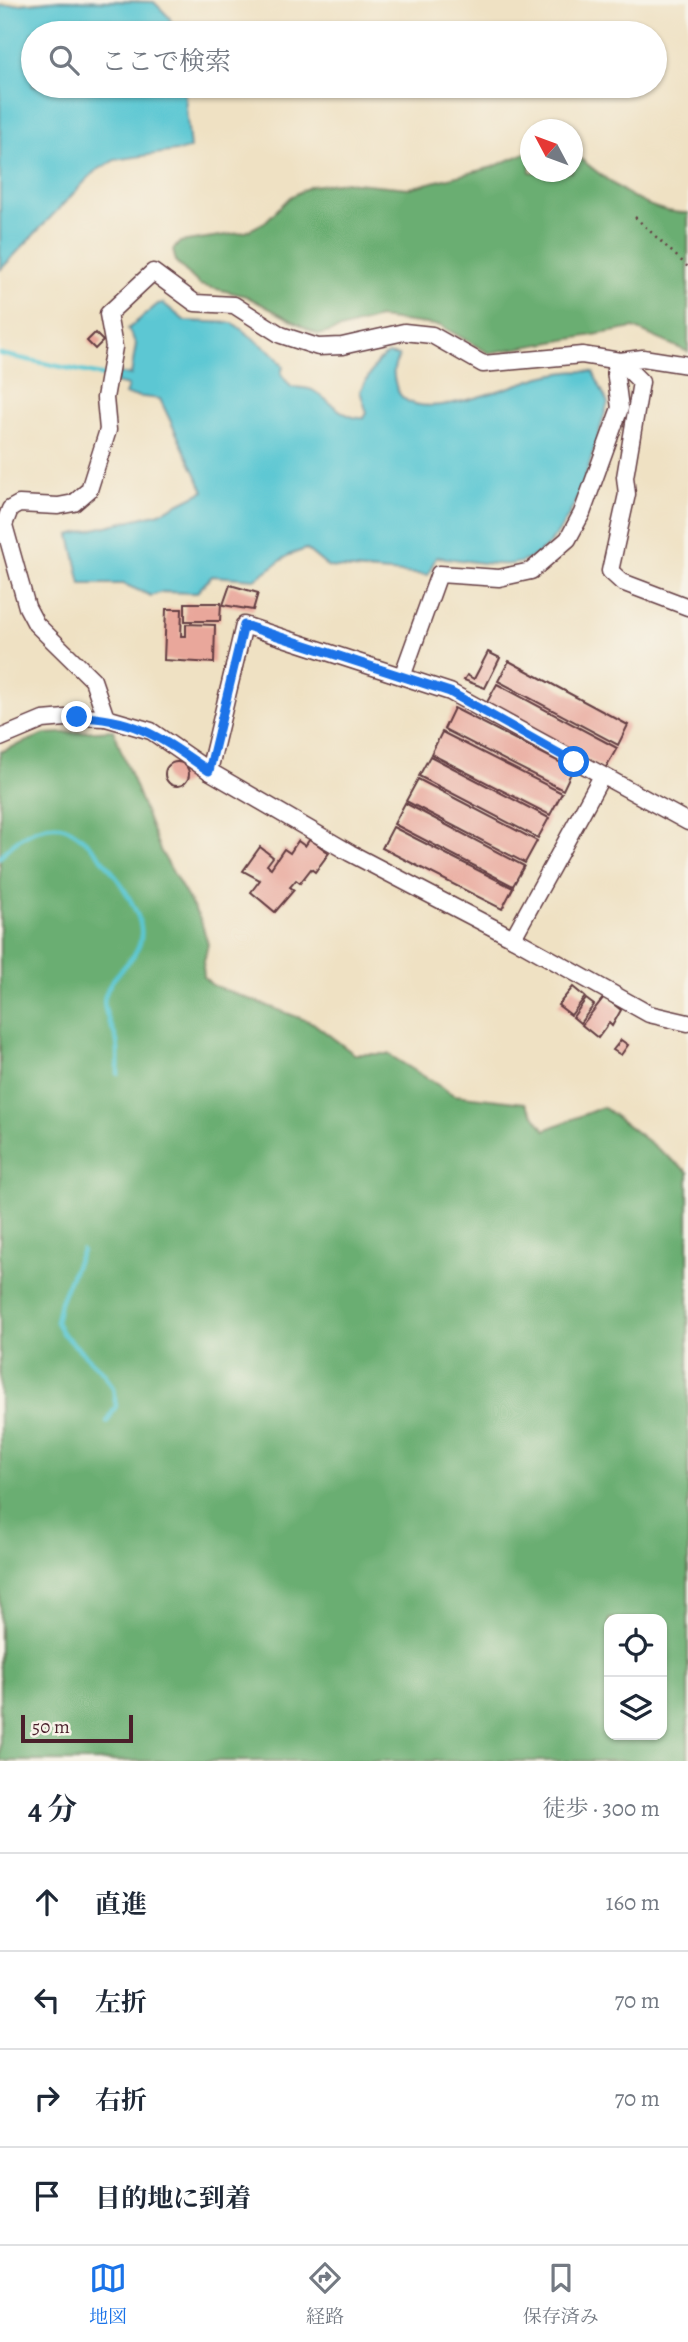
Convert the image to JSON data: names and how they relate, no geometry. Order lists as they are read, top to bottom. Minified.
{"scale_bar":"50 m","north":"top left","page":{"search":"ここで検索","scale":"50 m","heading":["4 分","徒歩 · 300 m"],"list":[["直進","160 m"],["左折","70 m"],["右折","70 m"],"目的地に到着"],"nav":["地図","経路","保存済み"]}}
